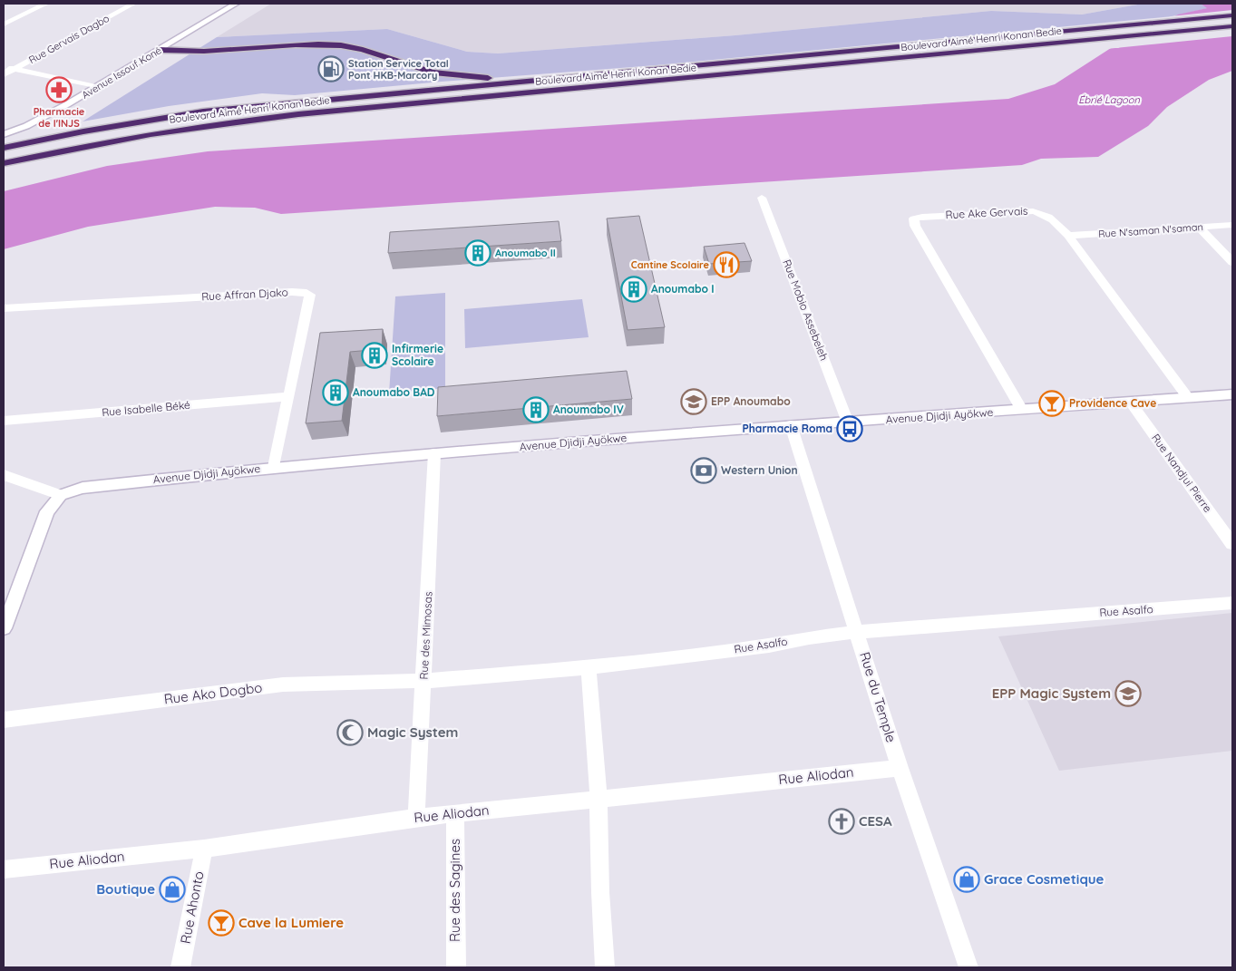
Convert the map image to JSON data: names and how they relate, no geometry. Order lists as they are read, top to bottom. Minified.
{"streets":{"highway":["Boulevard Aimé Henri Konan Bedie"],"street":["Rue Gervais Dagbo","Avenue Issouf Koné","Rue Ake Gervais","Rue N'saman N'saman","Rue Affran Djako","Rue Mobio Assebeleh","Rue Isabelle Béké","Avenue Djidji Ayökwe","Rue Nandjui Pierre","Rue Asalfo","Rue des Mimosas","Rue Ako Dogbo","Rue du Temple","Rue Aliodan","Rue des Sagines","Rue Ahonto"]},"crossings":[["Rue Ake Gervais","Rue N'saman N'saman"],["Rue Ake Gervais","Avenue Djidji Ayökwe"],["Rue Affran Djako","Rue Isabelle Béké"],["Rue Affran Djako","Avenue Djidji Ayökwe"],["Rue Mobio Assebeleh","Avenue Djidji Ayökwe"],["Avenue Djidji Ayökwe","Rue Nandjui Pierre"],["Avenue Djidji Ayökwe","Rue des Mimosas"],["Avenue Djidji Ayökwe","Rue du Temple"],["Rue Asalfo","Rue des Mimosas"],["Rue Asalfo","Rue Ako Dogbo"],["Rue Asalfo","Rue du Temple"],["Rue des Mimosas","Rue Ako Dogbo"],["Rue des Mimosas","Rue Aliodan"],["Rue du Temple","Rue Aliodan"],["Rue Aliodan","Rue des Sagines"],["Rue Aliodan","Rue Ahonto"]],"water":["Ébrié Lagoon"],"places":{"fuel station":["Station Service Total Pont HKB-Marcory"],"pharmacy":["Pharmacie de l'INJS"],"building":["Anoumabo II","Anoumabo I","Infirmerie Scolaire","Anoumabo BAD","Anoumabo IV"],"restaurant":["Cantine Scolaire"],"school or university":["EPP Anoumabo","EPP Magic System"],"bar":["Providence Cave","Cave la Lumiere"],"bus stop":["Pharmacie Roma"],"bank":["Western Union"],"mosque":["Magic System"],"church":["CESA"],"shop":["Grace Cosmetique","Boutique"]}}
